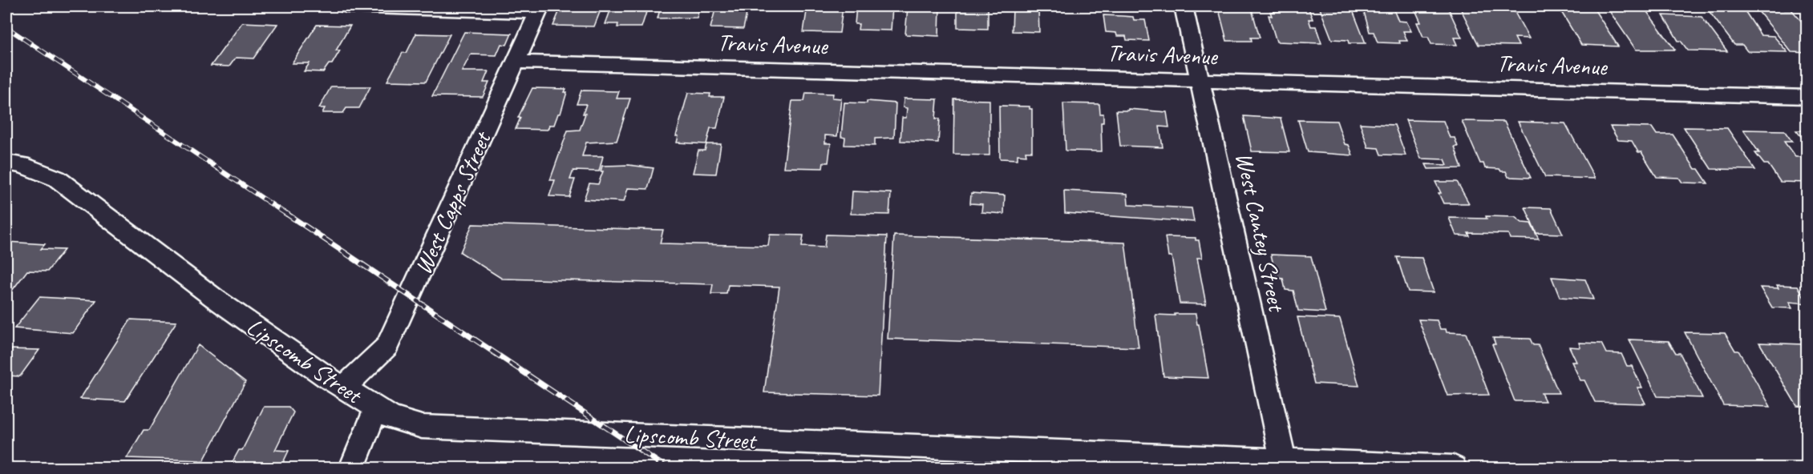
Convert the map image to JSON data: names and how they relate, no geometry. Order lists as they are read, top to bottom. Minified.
{"streets":{"street":["Travis Avenue","West Capps Street","West Cantey Street","Lipscomb Street"]},"crossings":[["Travis Avenue","West Capps Street"],["Travis Avenue","West Cantey Street"],["West Capps Street","Lipscomb Street"],["West Cantey Street","Lipscomb Street"]]}
